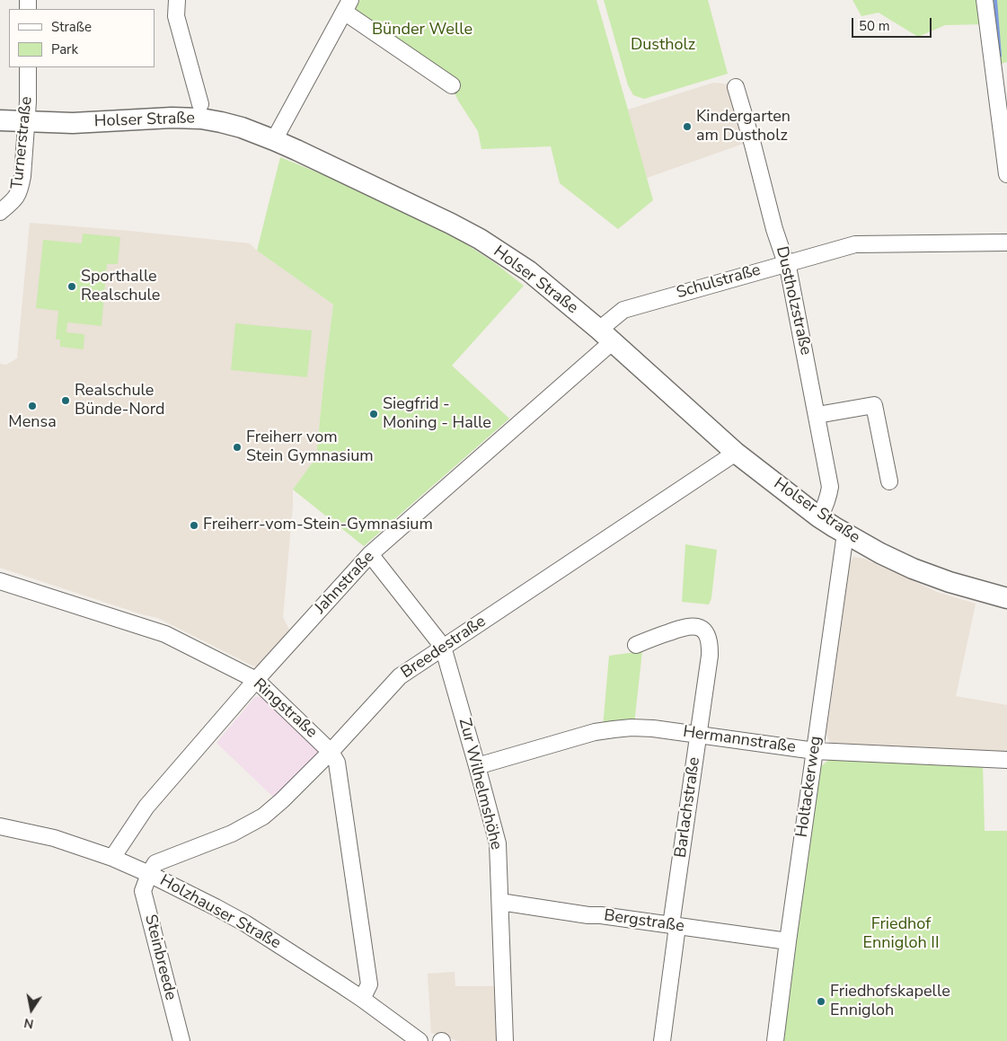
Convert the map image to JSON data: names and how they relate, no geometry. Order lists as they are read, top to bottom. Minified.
{"streets":{"main road":["Holser Straße"],"street":["Turnerstraße","Schulstraße","Dustholzstraße","Jahnstraße","Breedestraße","Ringstraße","Hermannstraße","Zur Wilhelmshöhe","Holtackerweg","Barlachstraße","Holzhauser Straße","Bergstraße","Steinbreede"]},"crossings":[["Holser Straße","Turnerstraße"],["Holser Straße","Schulstraße"],["Holser Straße","Dustholzstraße"],["Holser Straße","Jahnstraße"],["Holser Straße","Breedestraße"],["Holser Straße","Holtackerweg"],["Schulstraße","Dustholzstraße"],["Schulstraße","Jahnstraße"],["Jahnstraße","Ringstraße"],["Jahnstraße","Zur Wilhelmshöhe"],["Jahnstraße","Holzhauser Straße"],["Breedestraße","Ringstraße"],["Breedestraße","Zur Wilhelmshöhe"],["Breedestraße","Holzhauser Straße"],["Breedestraße","Steinbreede"],["Ringstraße","Holzhauser Straße"],["Hermannstraße","Zur Wilhelmshöhe"],["Hermannstraße","Holtackerweg"],["Hermannstraße","Barlachstraße"],["Zur Wilhelmshöhe","Bergstraße"],["Holtackerweg","Bergstraße"],["Barlachstraße","Bergstraße"],["Holzhauser Straße","Steinbreede"]],"parks":["Bünder Welle","Dustholz","Friedhof Ennigloh II"],"places":["Kindergarten am Dustholz","Sporthalle Realschule","Realschule Bünde-Nord","Mensa","Siegfrid - Moning - Halle","Freiherr vom Stein Gymnasium","Freiherr-vom-Stein-Gymnasium","Friedhofskapelle Ennigloh"],"legend":["Straße","Park"],"scale_bar":"50 m","north":"bottom"}
